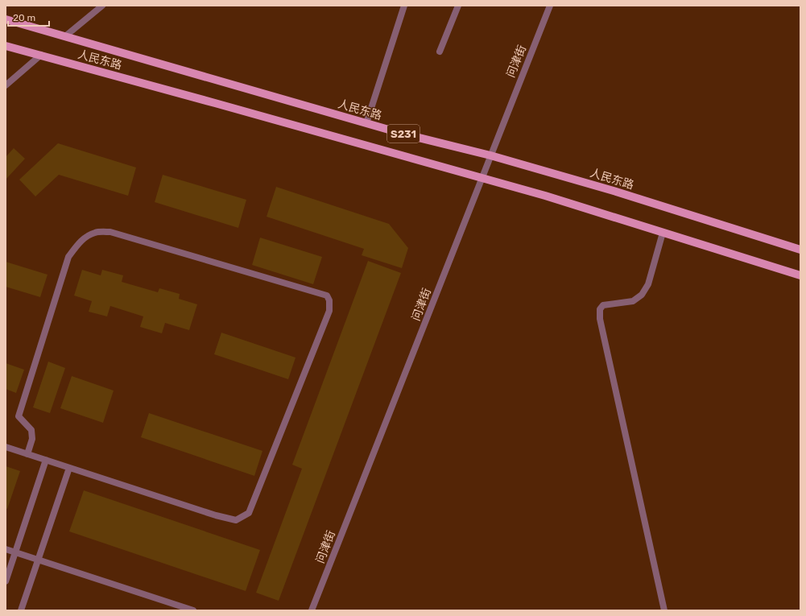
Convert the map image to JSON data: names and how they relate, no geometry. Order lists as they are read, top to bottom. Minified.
{"streets":{"main road":["人民东路","S231"],"street":["问津街"]},"crossings":[["人民东路","问津街"]],"scale_bar":"20 m"}
